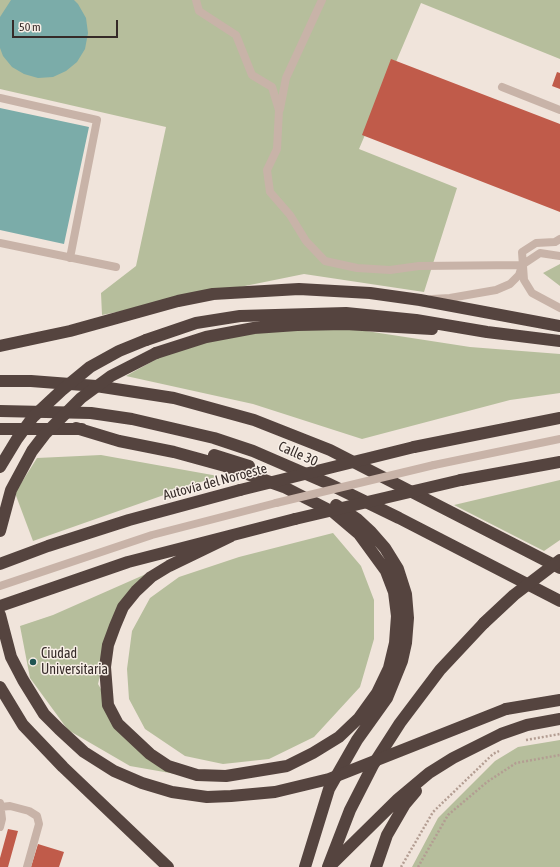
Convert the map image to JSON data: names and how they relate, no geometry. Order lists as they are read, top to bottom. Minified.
{"streets":{"highway":["Calle 30","Autovía del Noroeste"]},"places":["Ciudad Universitaria"],"scale_bar":"50 m"}
